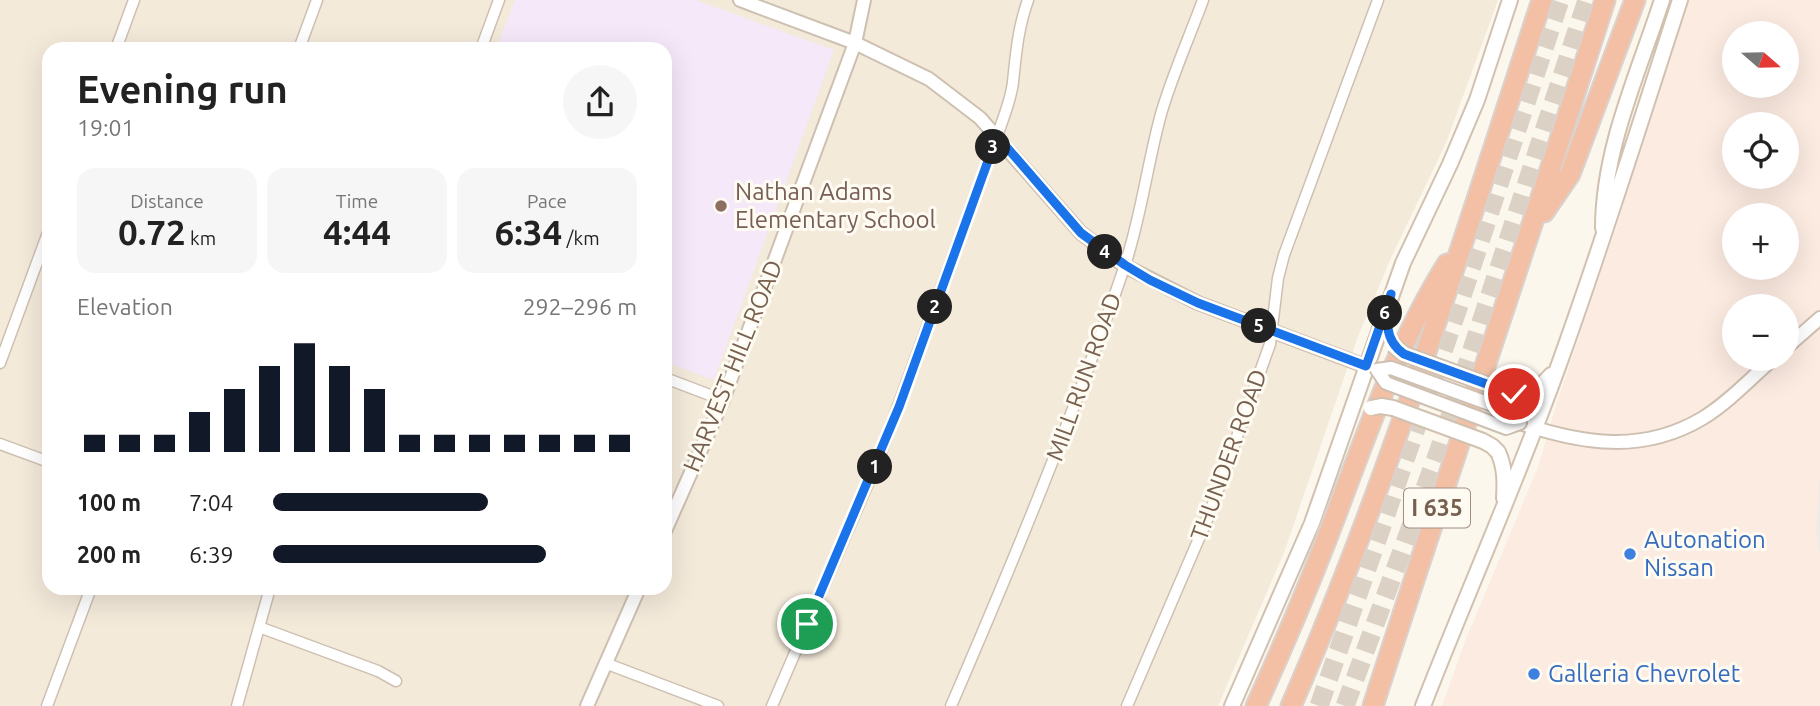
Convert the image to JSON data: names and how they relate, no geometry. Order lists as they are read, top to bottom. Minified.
{"streets":{"highway":["I 635"],"street":["HARVEST HILL ROAD","MILL RUN ROAD","THUNDER ROAD"]},"places":["Nathan Adams Elementary School","Autonation Nissan","Galleria Chevrolet"],"north":"right","page":{"map_buttons":["+","−"],"heading":["Evening run","19:01"],"pins":["3","4","2","6","5","1"],"stats":[["Distance","0.72 km"],["Time","4:44"],["Pace","6:34 /km"]],"chart":["Elevation","292–296 m"],"list":[{"name":"100 m","note":"7:04"},{"name":"200 m","note":"6:39"}]}}
